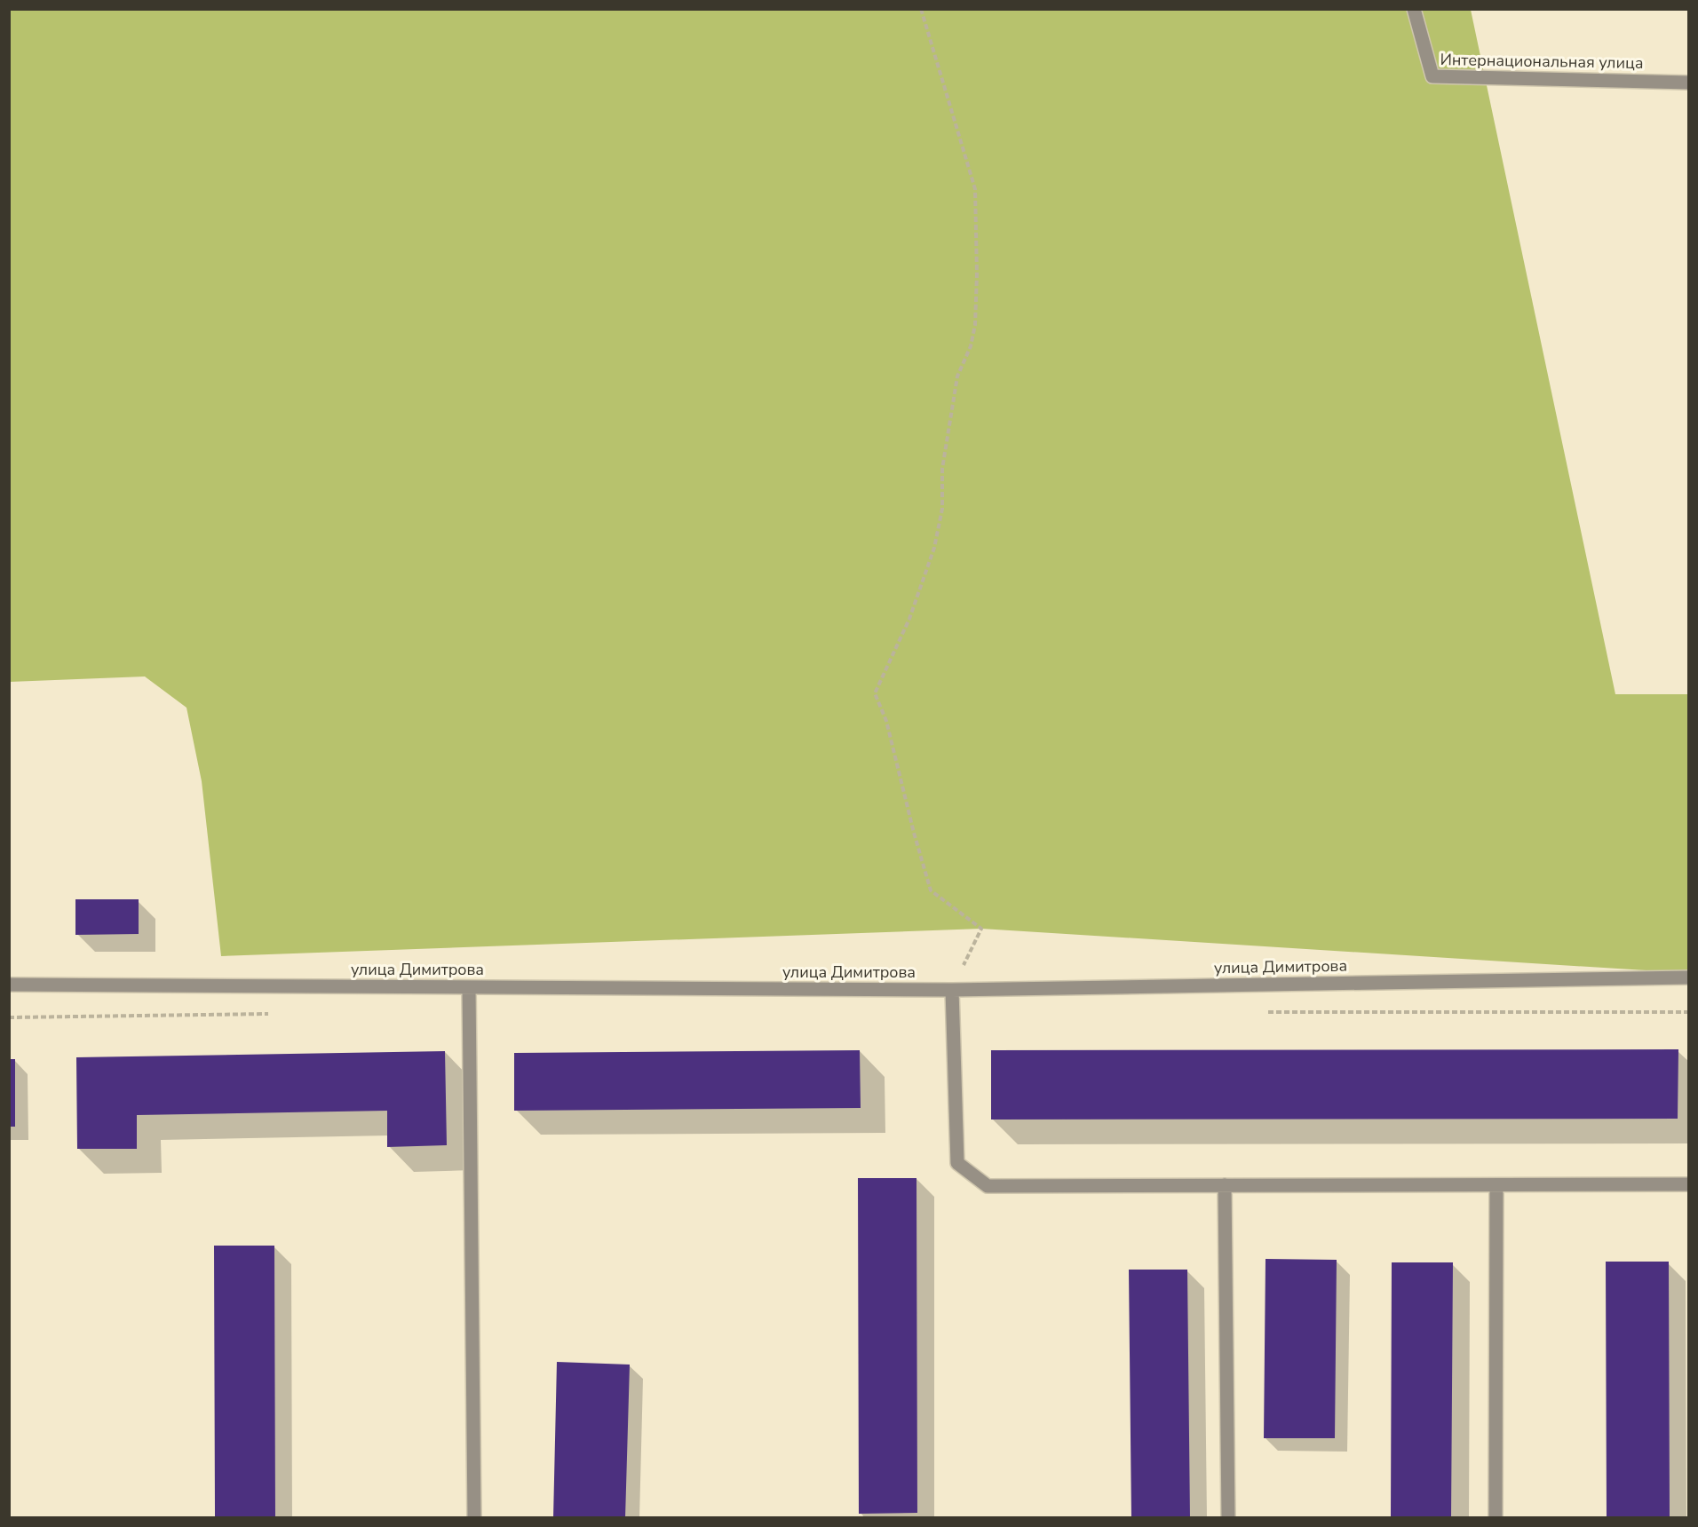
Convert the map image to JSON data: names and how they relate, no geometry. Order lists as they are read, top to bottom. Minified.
{"streets":{"street":["Интернациональная улица","улица Димитрова"]}}
